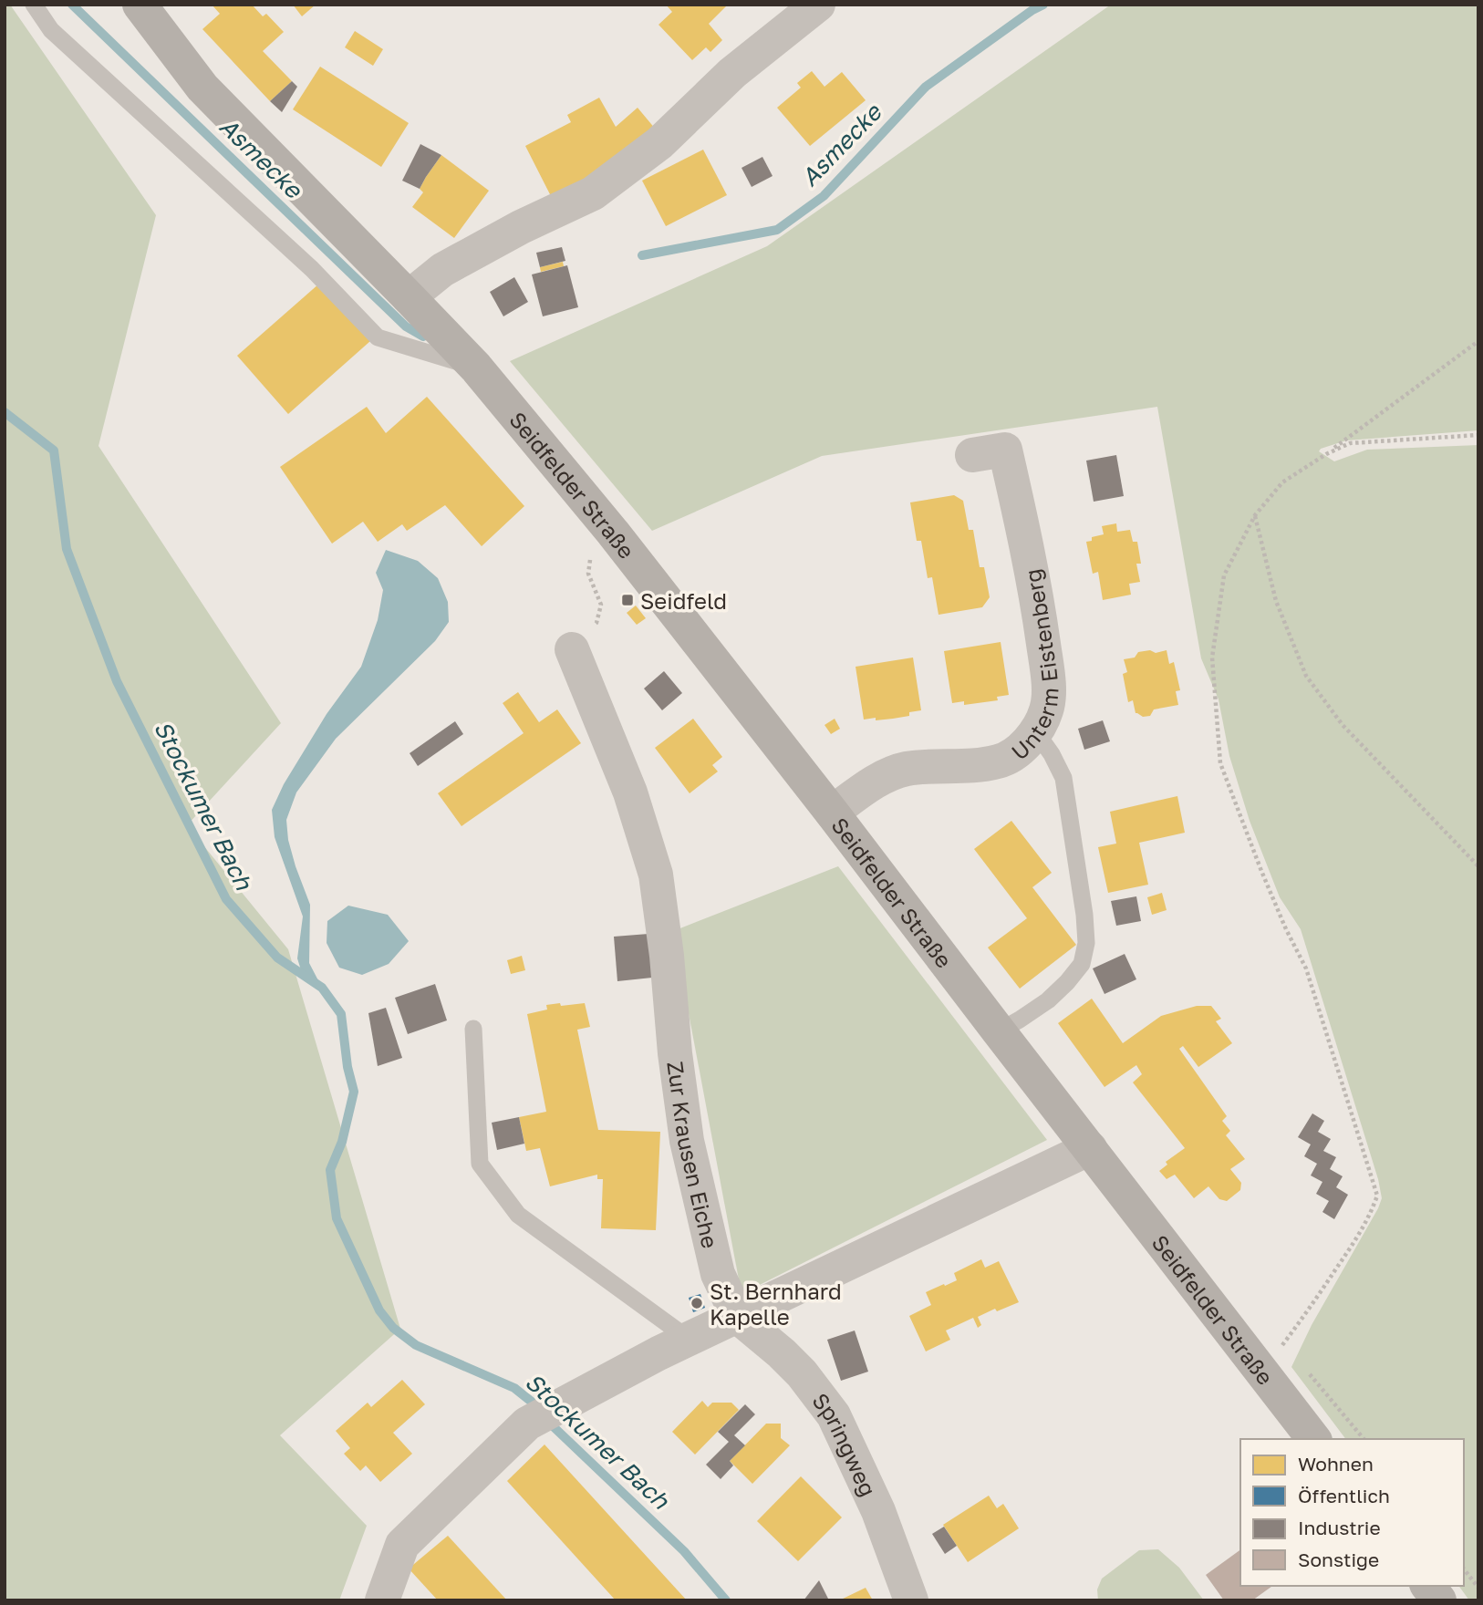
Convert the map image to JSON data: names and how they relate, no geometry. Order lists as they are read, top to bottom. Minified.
{"streets":{"main road":["Seidfelder Straße"],"street":["Unterm Eistenberg","Zur Krausen Eiche","Springweg"]},"crossings":[["Seidfelder Straße","Unterm Eistenberg"],["Zur Krausen Eiche","Springweg"]],"water":["Asmecke","Stockumer Bach"],"places":{"transit":["Seidfeld"],"other":["St. Bernhard Kapelle"]},"legend":["Wohnen","Öffentlich","Industrie","Sonstige"]}
